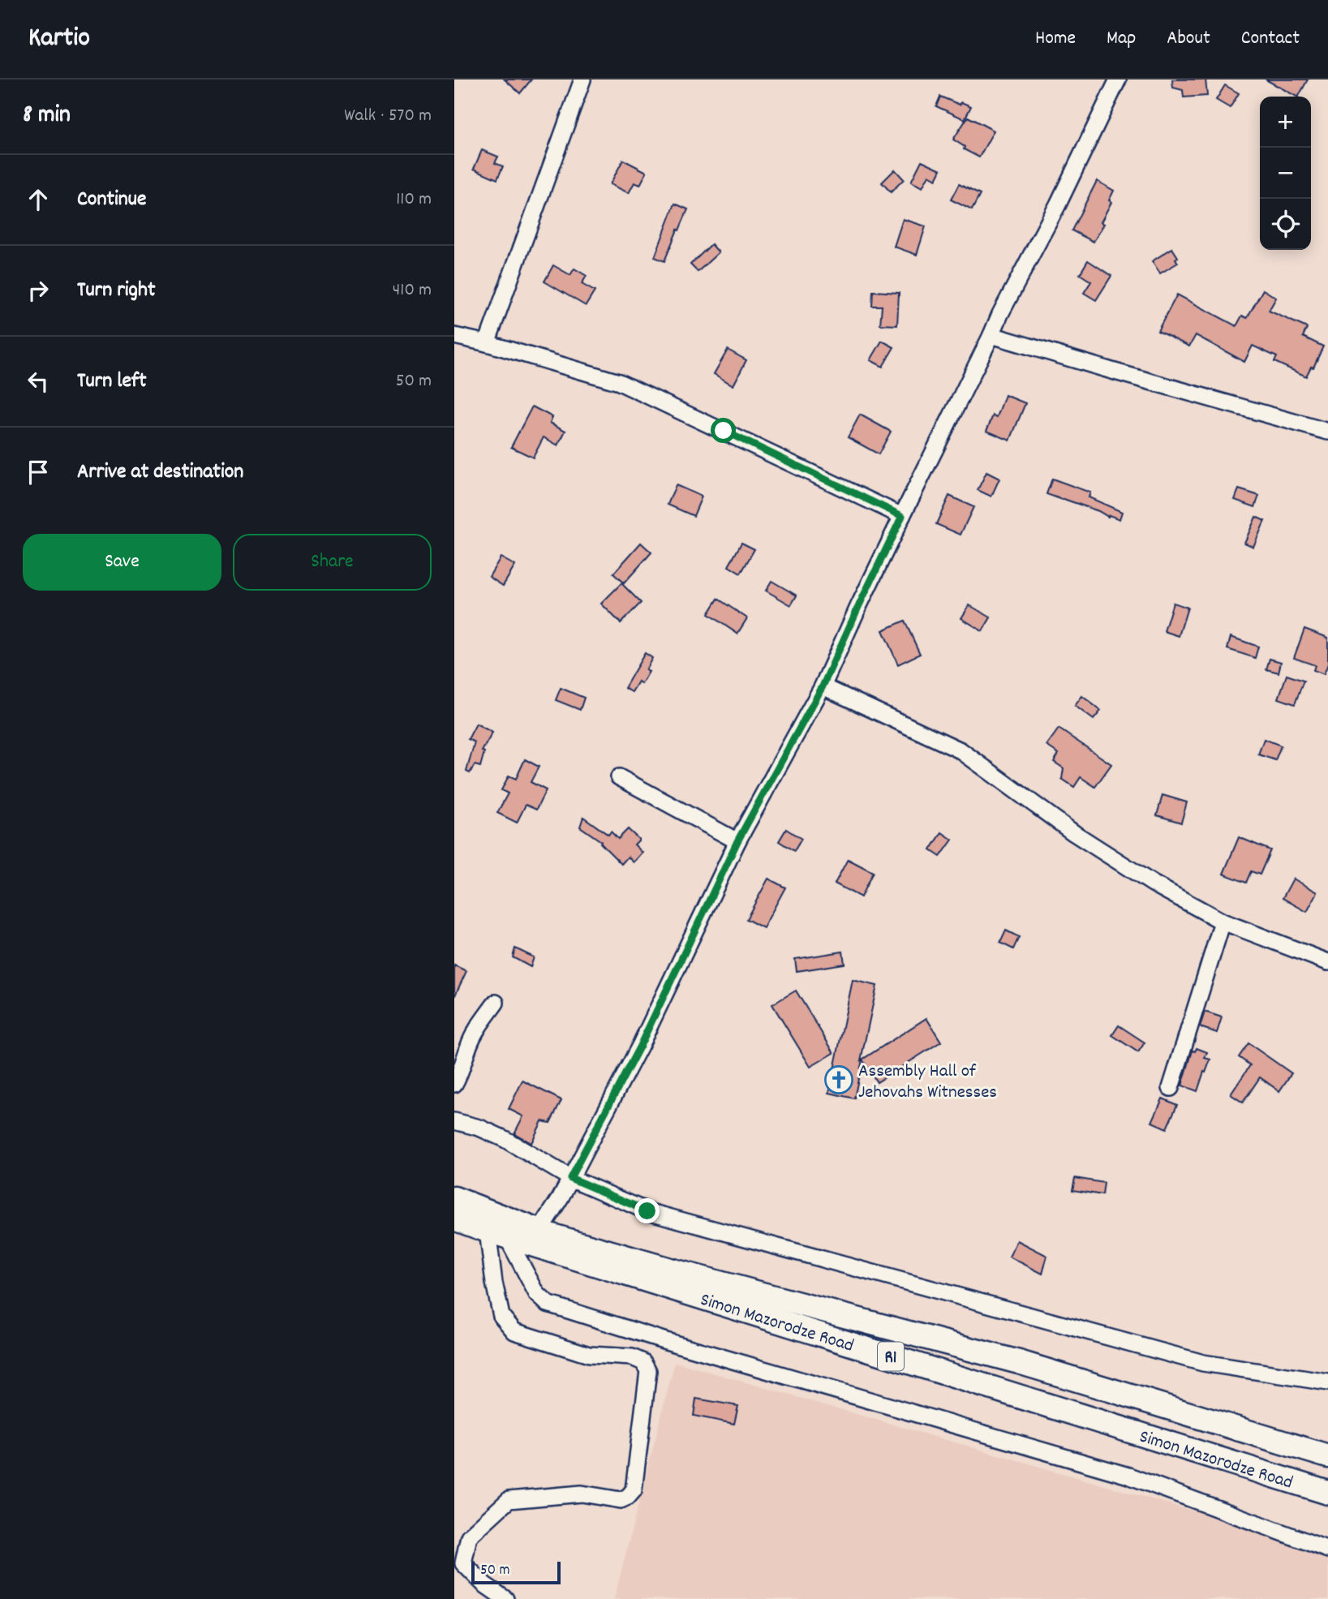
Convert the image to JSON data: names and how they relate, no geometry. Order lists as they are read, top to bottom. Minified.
{"streets":{"highway":["Simon Mazorodze Road","R1"]},"places":{"church":["Assembly Hall of Jehovahs Witnesses"]},"scale_bar":"50 m","page":{"header":"Kartio","nav":["Home","Map","About","Contact"],"heading":["8 min","Walk · 570 m"],"map_buttons":["+","−"],"list":[["Continue","110 m"],["Turn right","410 m"],["Turn left","50 m"],"Arrive at destination"],"buttons":["Save","Share"],"scale":"50 m"}}
